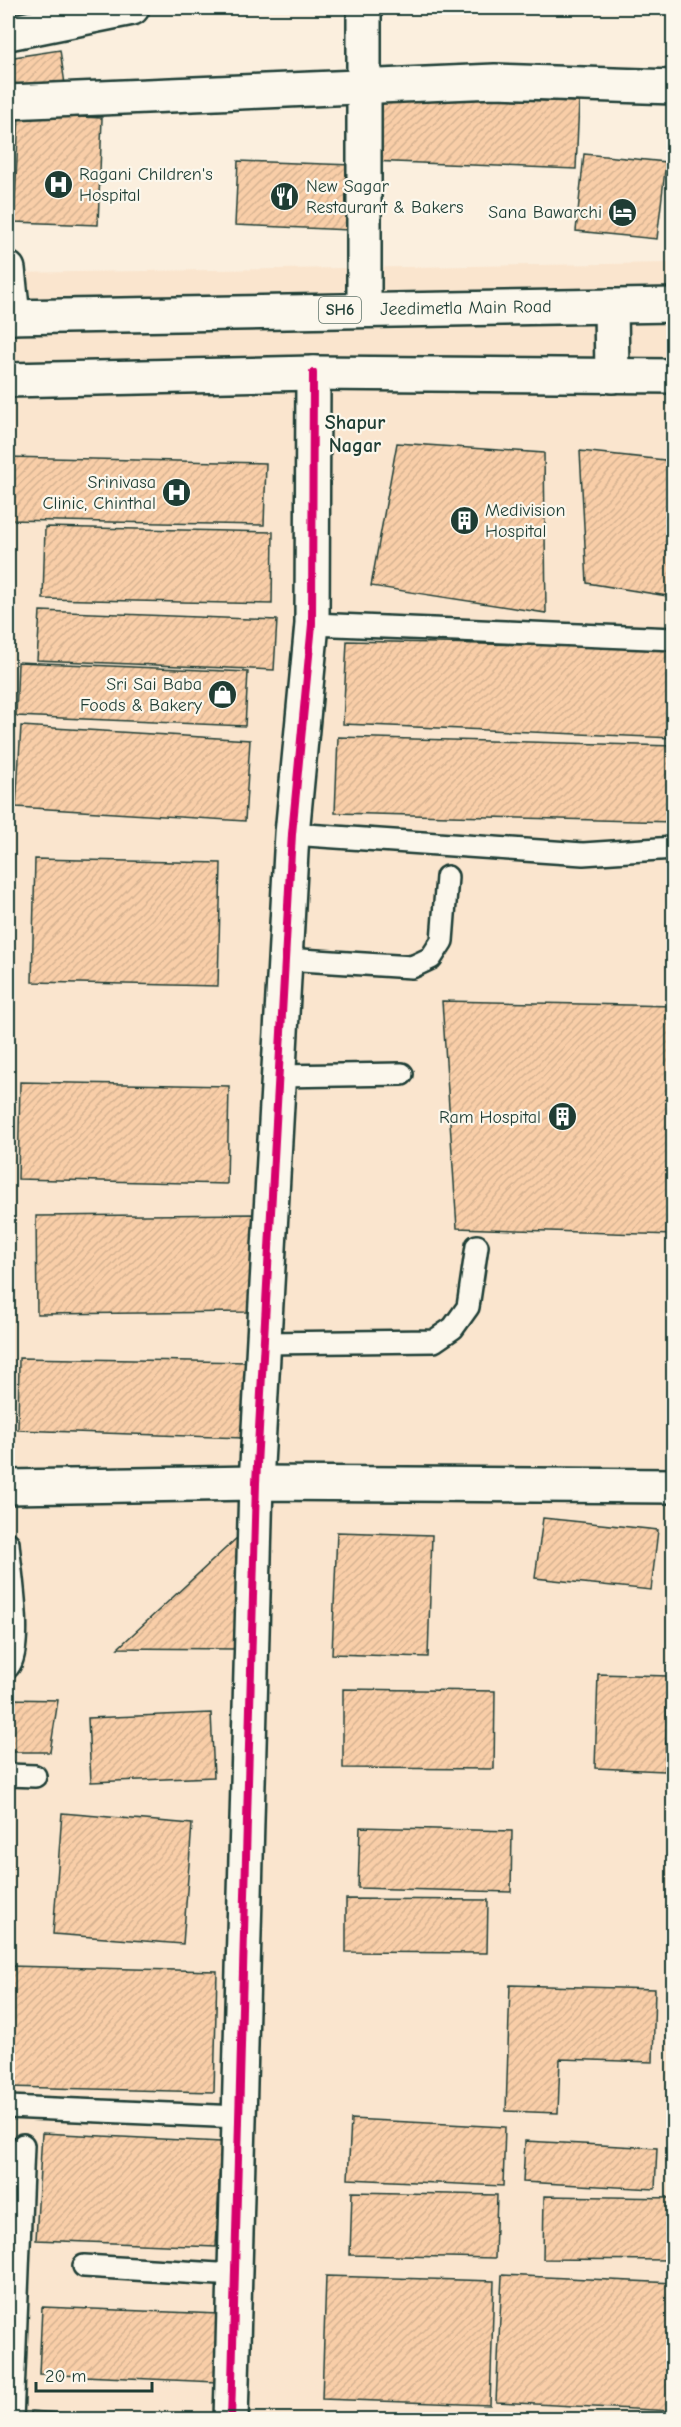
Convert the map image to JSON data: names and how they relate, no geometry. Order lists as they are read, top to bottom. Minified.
{"streets":{"street":["Jeedimetla Main Road","SH6"]},"districts":["Shapur Nagar"],"places":{"hospital":["Ragani Children's Hospital","Srinivasa Clinic, Chinthal"],"restaurant":["New Sagar Restaurant & Bakers"],"hotel":["Sana Bawarchi"],"building":["Medivision Hospital","Ram Hospital"],"shop":["Sri Sai Baba Foods & Bakery"]},"scale_bar":"20 m"}
